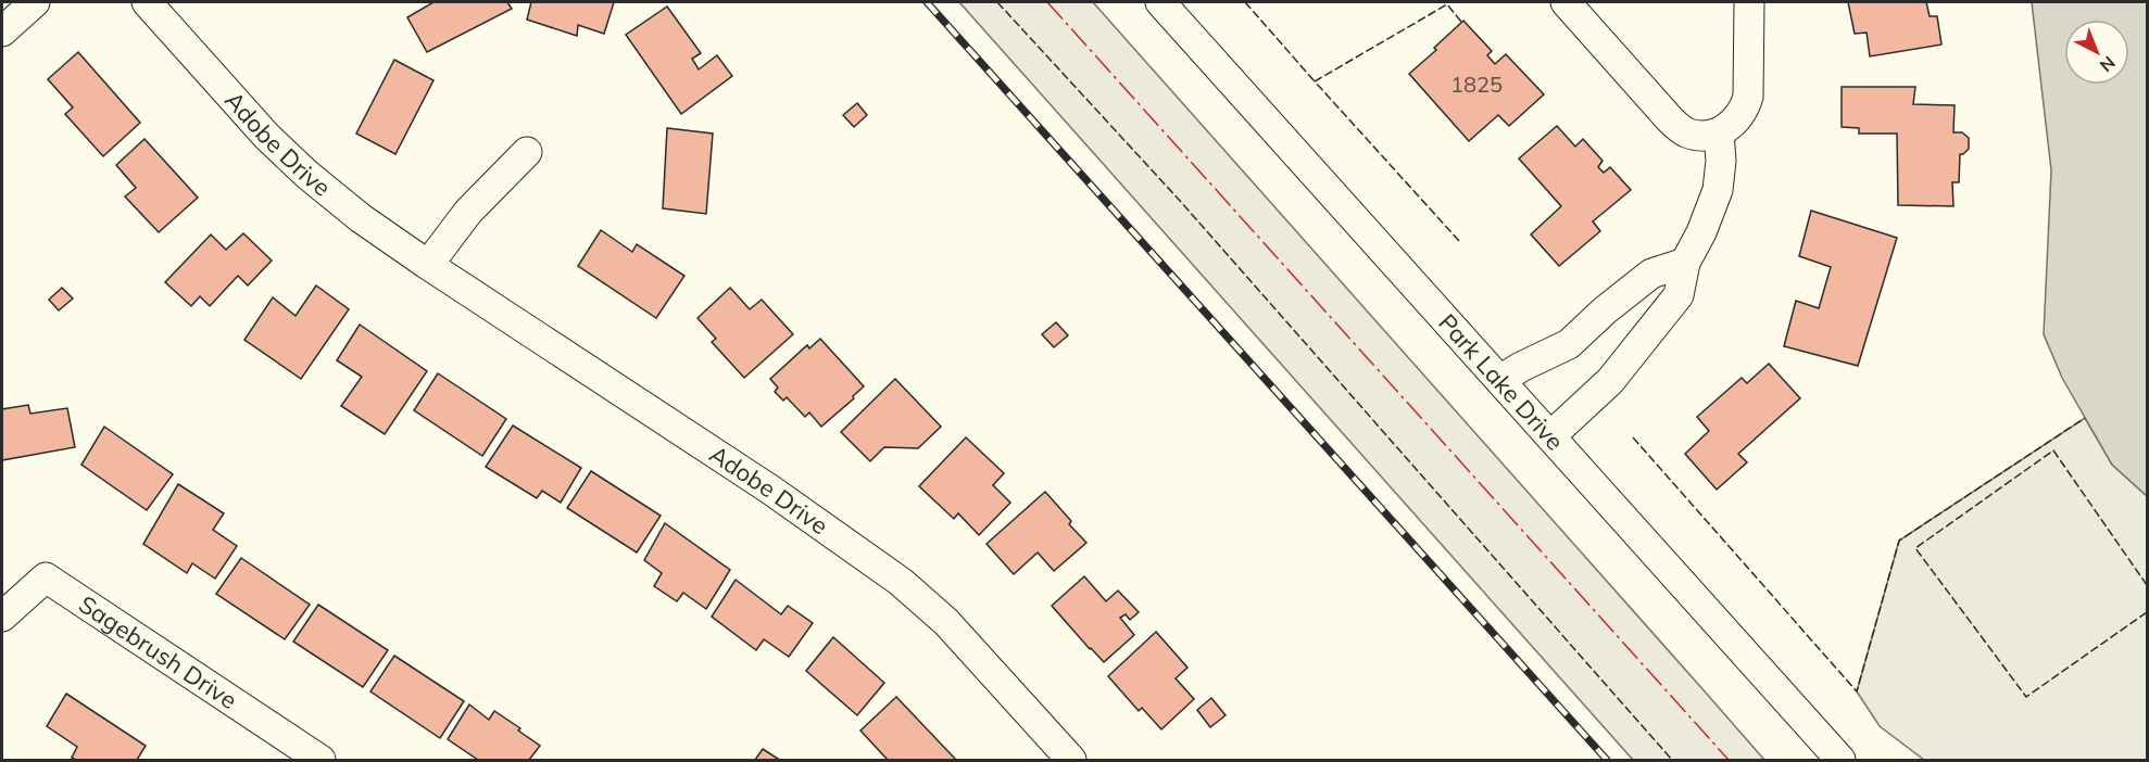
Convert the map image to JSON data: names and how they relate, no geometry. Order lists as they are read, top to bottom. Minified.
{"streets":{"street":["Adobe Drive","Park Lake Drive","Sagebrush Drive"]},"house_numbers":["1825"],"north":"bottom right"}
